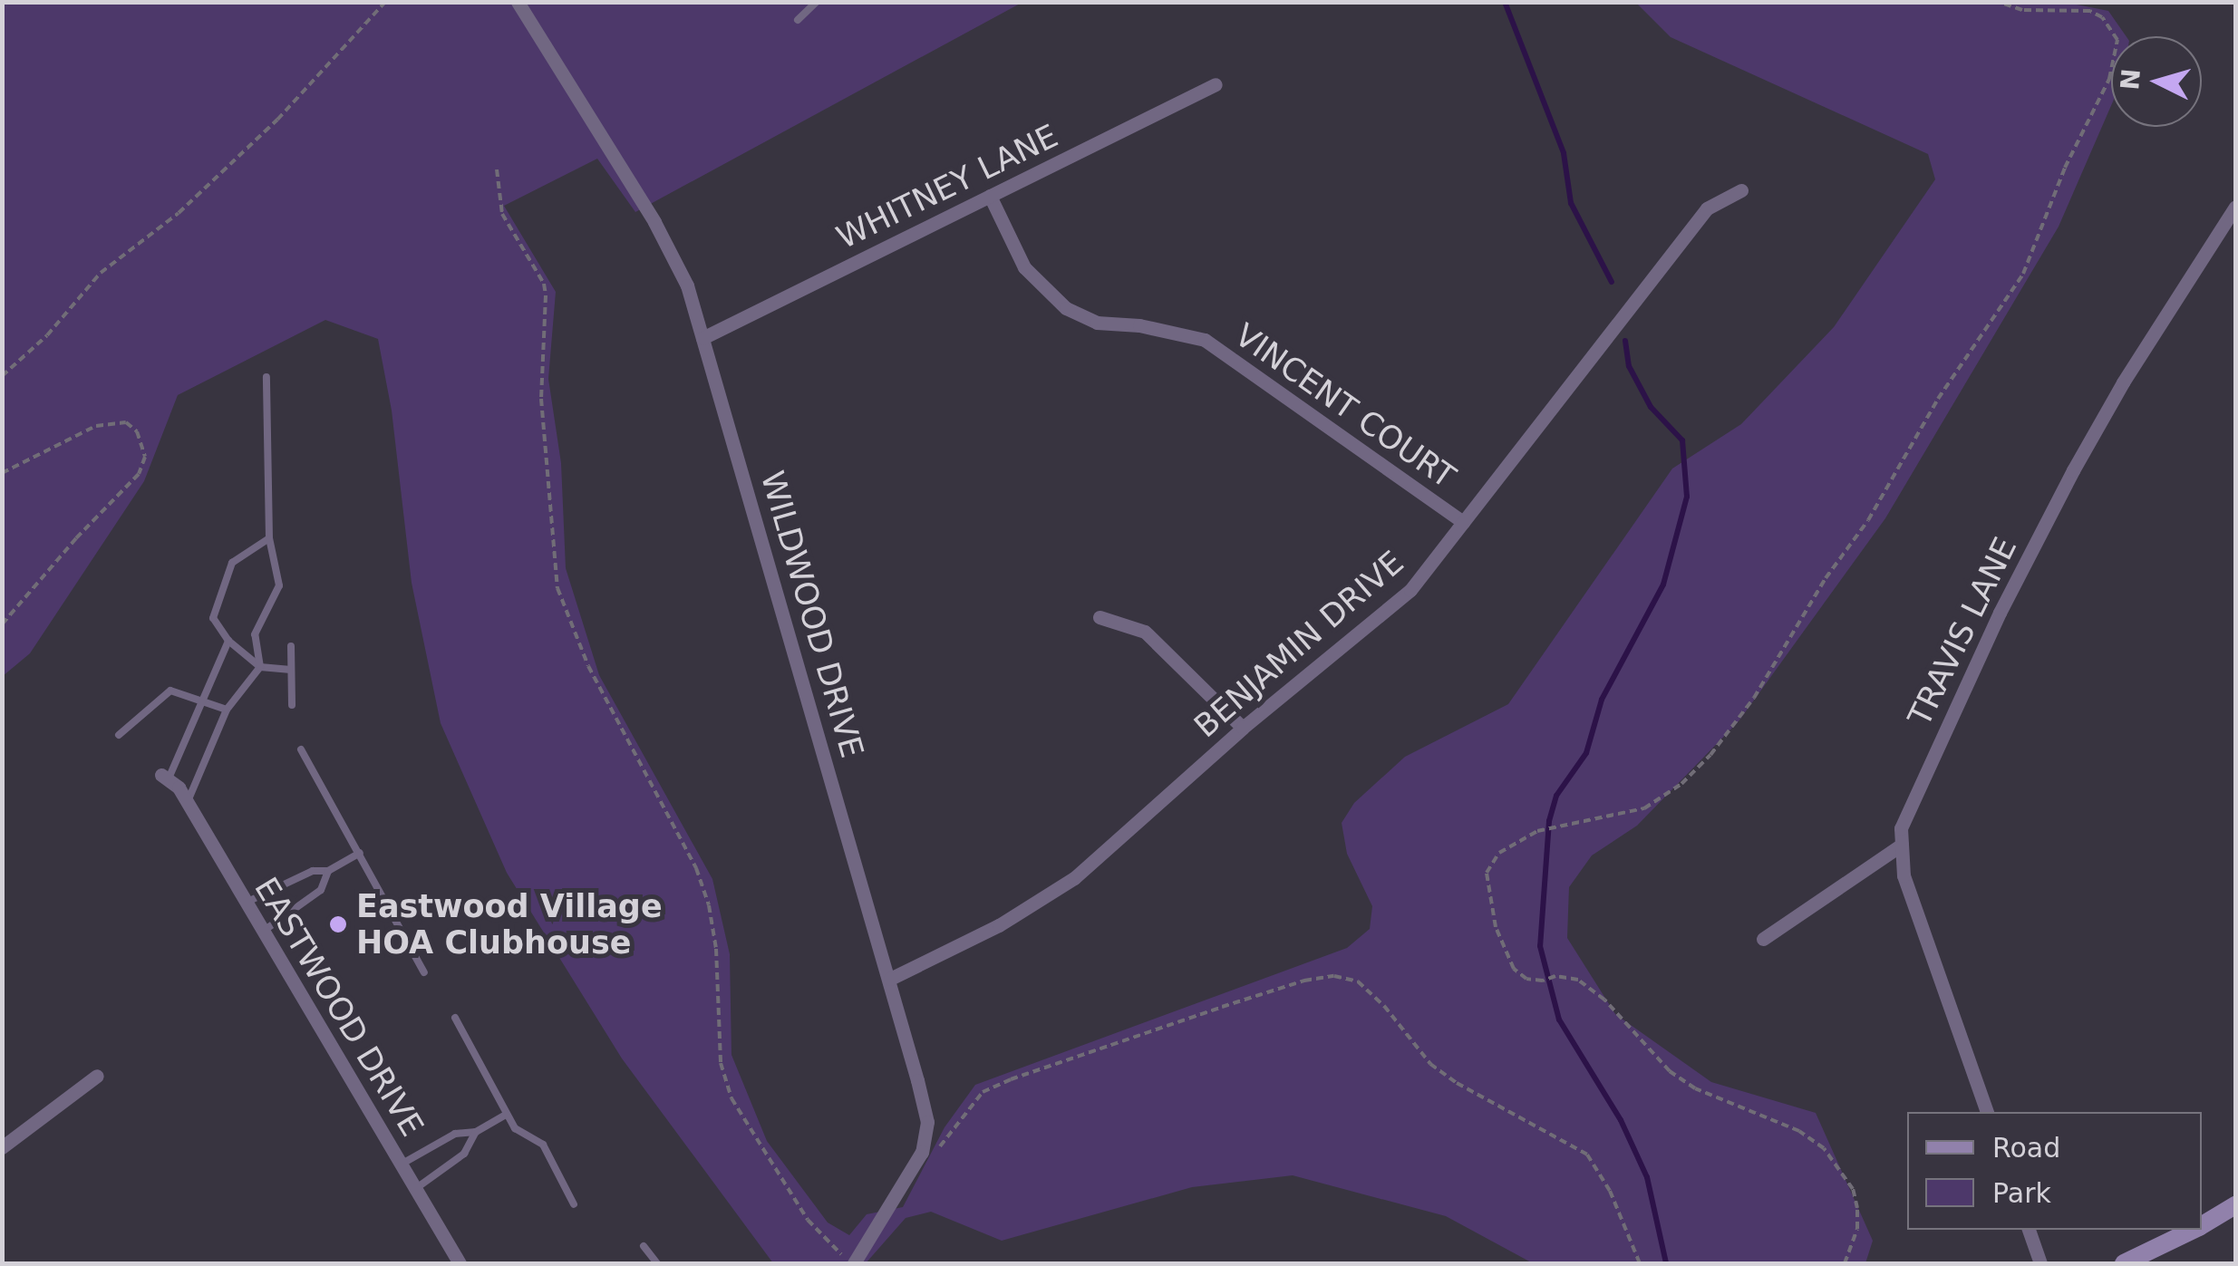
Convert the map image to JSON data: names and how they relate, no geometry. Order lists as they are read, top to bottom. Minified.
{"streets":{"street":["WHITNEY LANE","VINCENT COURT","WILDWOOD DRIVE","TRAVIS LANE","BENJAMIN DRIVE","EASTWOOD DRIVE"]},"crossings":[["WHITNEY LANE","VINCENT COURT"],["WHITNEY LANE","WILDWOOD DRIVE"],["VINCENT COURT","BENJAMIN DRIVE"],["WILDWOOD DRIVE","BENJAMIN DRIVE"]],"places":["Eastwood Village HOA Clubhouse"],"legend":["Road","Park"],"north":"left"}
